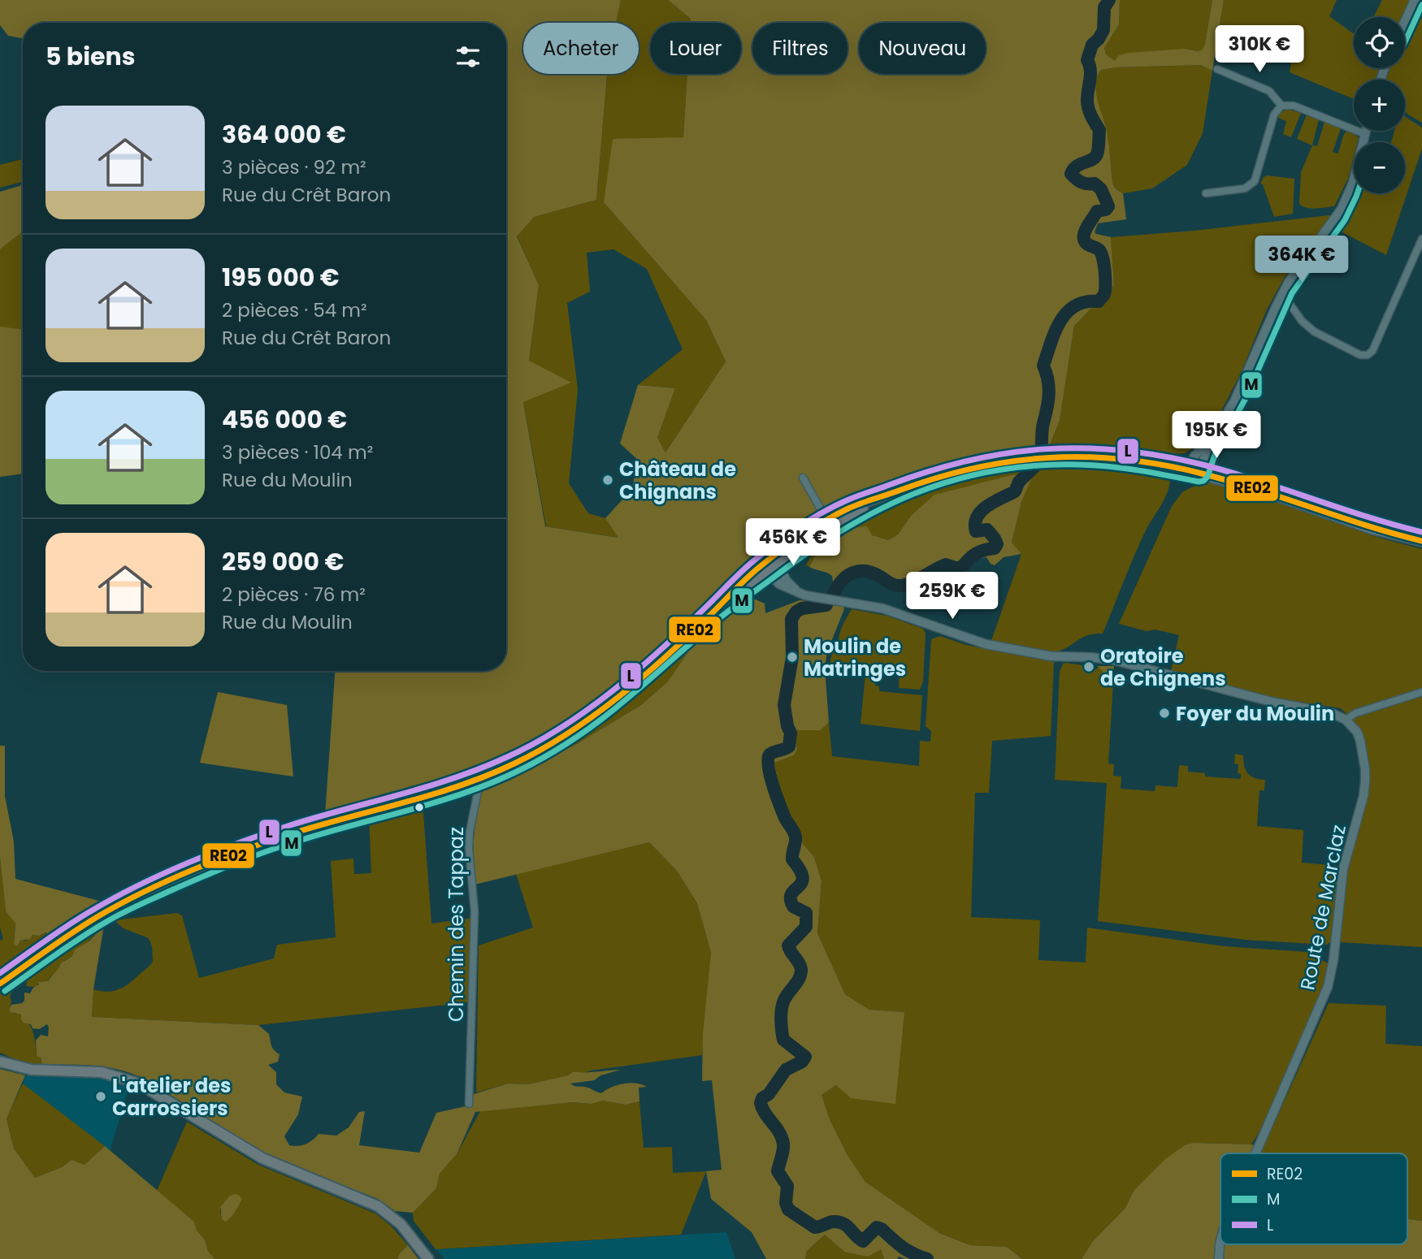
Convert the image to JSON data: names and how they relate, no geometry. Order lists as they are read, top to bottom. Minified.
{"streets":{"street":["Route de Marclaz","Chemin des Tappaz"]},"places":["Château de Chignans","Moulin de Matringes","Oratoire de Chignens","Foyer du Moulin","L'atelier des Carrossiers"],"lines":["transit line M","transit line L","transit line RE02"],"legend":["RE02","M","L"],"page":{"map_buttons":["+","−"],"chip":["Acheter","Louer","Filtres","Nouveau"],"heading":"5 biens","price":["310K €","364K €","195K €","456K €","259K €"],"list":[{"name":"364 000 €","note":"3 pièces · 92 m² · Rue du Crêt Baron"},{"name":"195 000 €","note":"2 pièces · 54 m² · Rue du Crêt Baron"},{"name":"456 000 €","note":"3 pièces · 104 m² · Rue du Moulin"},{"name":"259 000 €","note":"2 pièces · 76 m² · Rue du Moulin"}]}}
